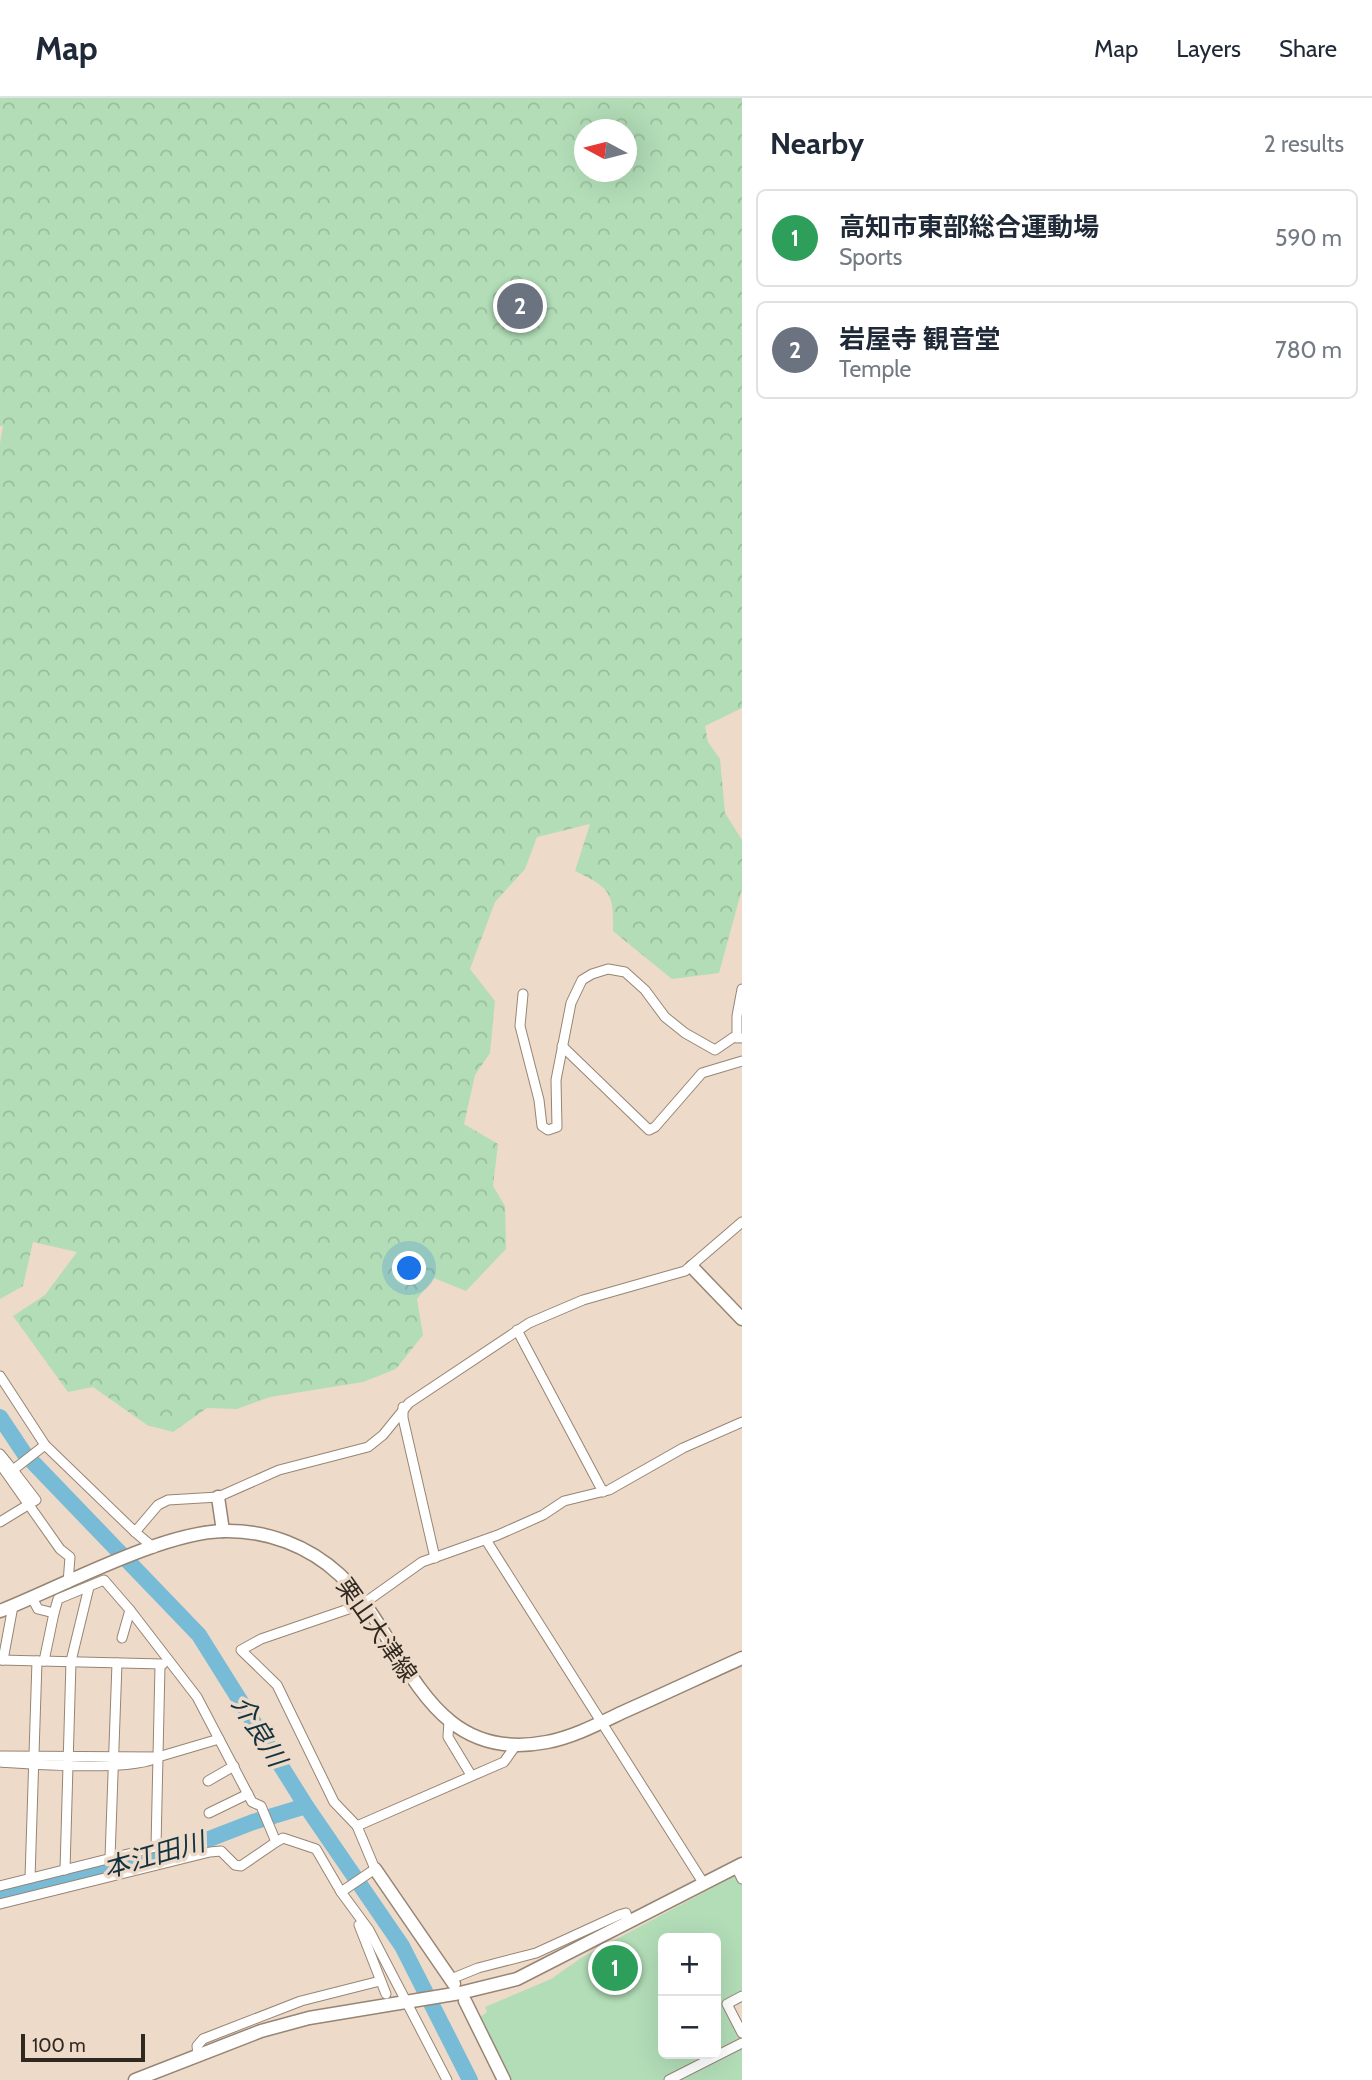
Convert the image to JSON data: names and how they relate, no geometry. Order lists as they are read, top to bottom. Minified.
{"streets":{"street":["栗山大津線"]},"water":["介良川","本江田川"],"scale_bar":"100 m","north":"left","page":{"header":"Map","nav":["Map","Layers","Share"],"heading":["Nearby","2 results"],"list":[{"mark":"1","name":"高知市東部総合運動場","note":"Sports","value":"590 m"},{"mark":"2","name":"岩屋寺 観音堂","note":"Temple","value":"780 m"}],"pins":["2","1"],"map_buttons":["+","−"],"scale":"100 m"}}
